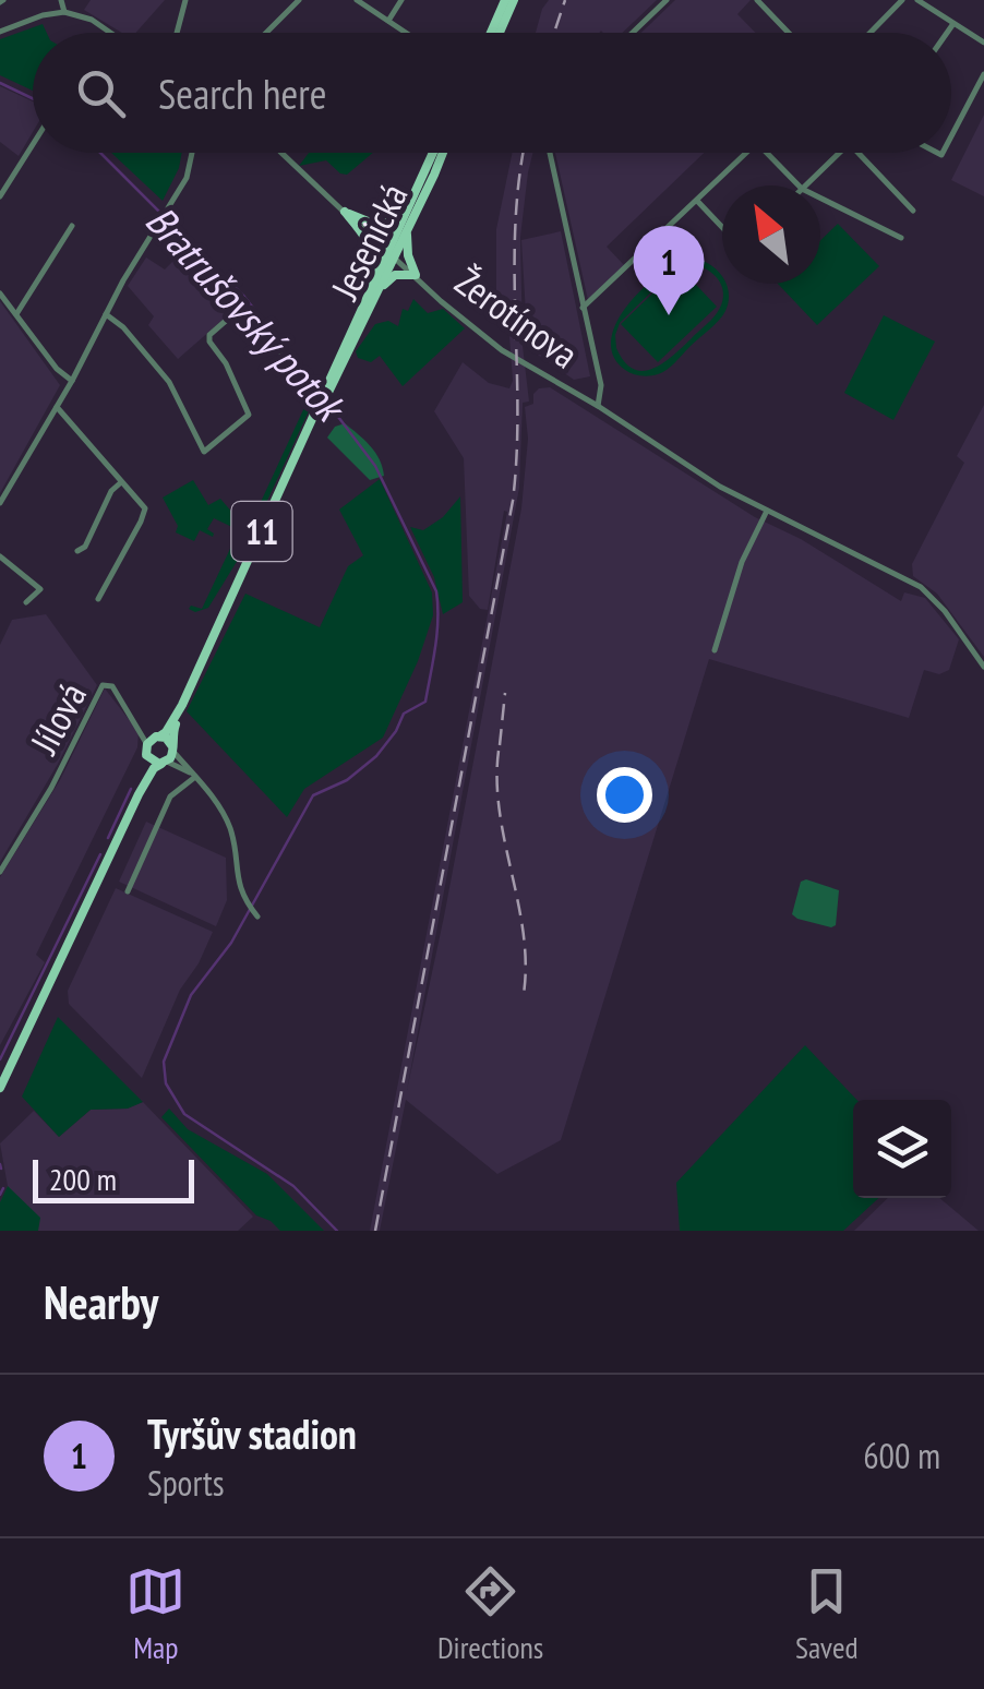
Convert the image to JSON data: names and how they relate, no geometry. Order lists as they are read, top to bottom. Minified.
{"streets":{"main road":["Jesenická","11"],"street":["Žerotínova","Jílová"]},"crossings":[["Jesenická","Žerotínova"],["Jesenická","Jílová"]],"water":["Bratrušovský potok"],"scale_bar":"200 m","north":"top left","page":{"search":"Search here","pins":"1","scale":"200 m","heading":"Nearby","list":[{"mark":"1","name":"Tyršův stadion","note":"Sports","value":"600 m"}],"nav":["Map","Directions","Saved"]}}
